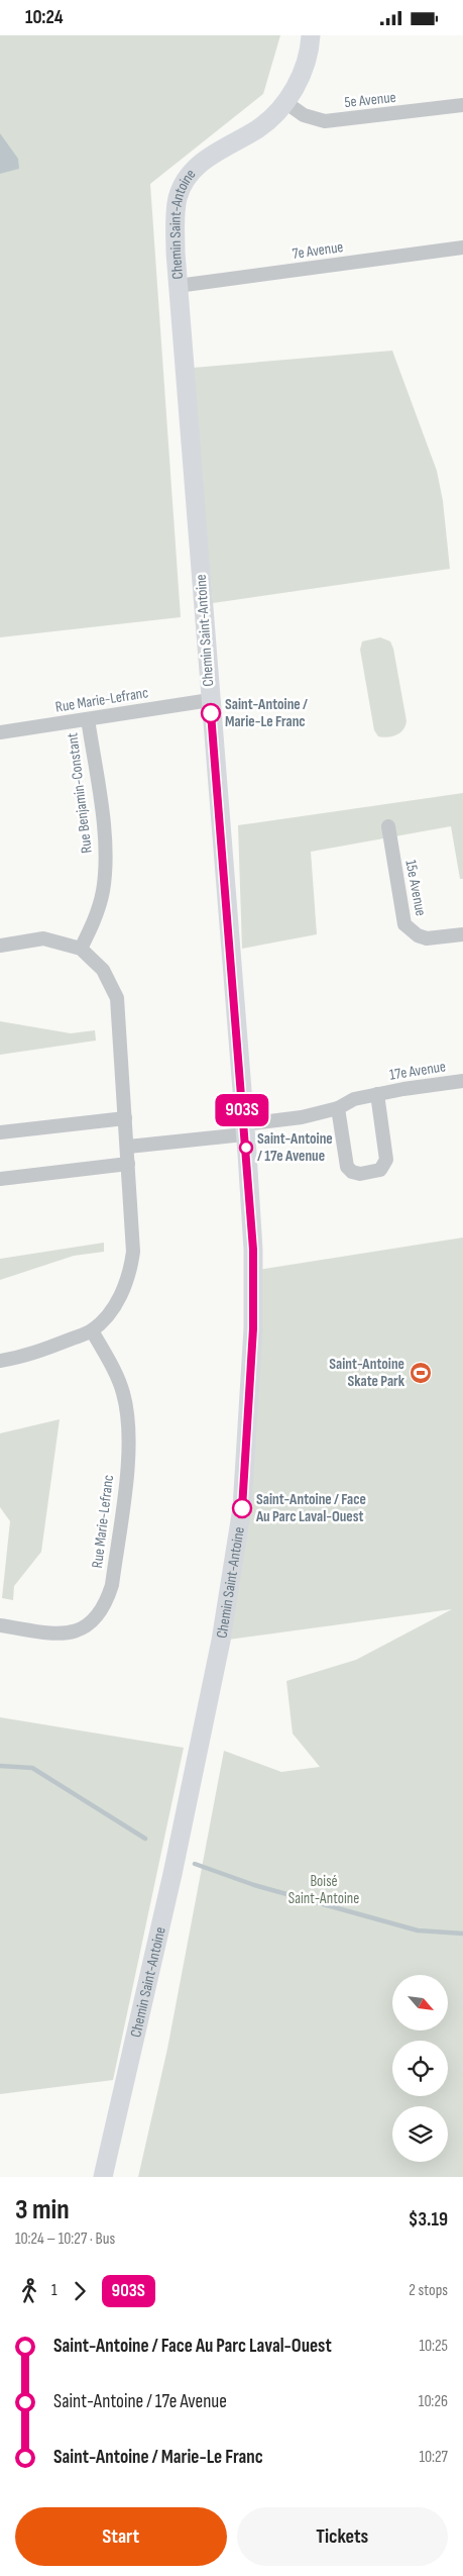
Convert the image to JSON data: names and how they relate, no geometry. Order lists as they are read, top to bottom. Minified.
{"streets":{"street":["5e Avenue","Chemin Saint-Antoine","7e Avenue","Rue Marie-Lefranc","Rue Benjamin-Constant","15e Avenue","17e Avenue"]},"crossings":[["5e Avenue","Chemin Saint-Antoine"],["Chemin Saint-Antoine","7e Avenue"],["Chemin Saint-Antoine","Rue Marie-Lefranc"],["Chemin Saint-Antoine","17e Avenue"],["Rue Marie-Lefranc","Rue Benjamin-Constant"]],"parks":["Boisé Saint-Antoine"],"places":{"other":["Saint-Antoine / Marie-Le Franc","Saint-Antoine / 17e Avenue","Saint-Antoine / Face Au Parc Laval-Ouest"],"sports":["Saint-Antoine Skate Park"]},"lines":["bus line 903S"],"north":"bottom right","page":{"status":"10:24","on_map":"903S","heading":["3 min","10:24 – 10:27 · Bus","$3.19"],"legs":["1","903S","2 stops"],"list":[{"name":"Saint-Antoine / Face Au Parc Laval-Ouest","value":"10:25"},{"name":"Saint-Antoine / 17e Avenue","value":"10:26"},{"name":"Saint-Antoine / Marie-Le Franc","value":"10:27"}],"buttons":["Start","Tickets"]}}
